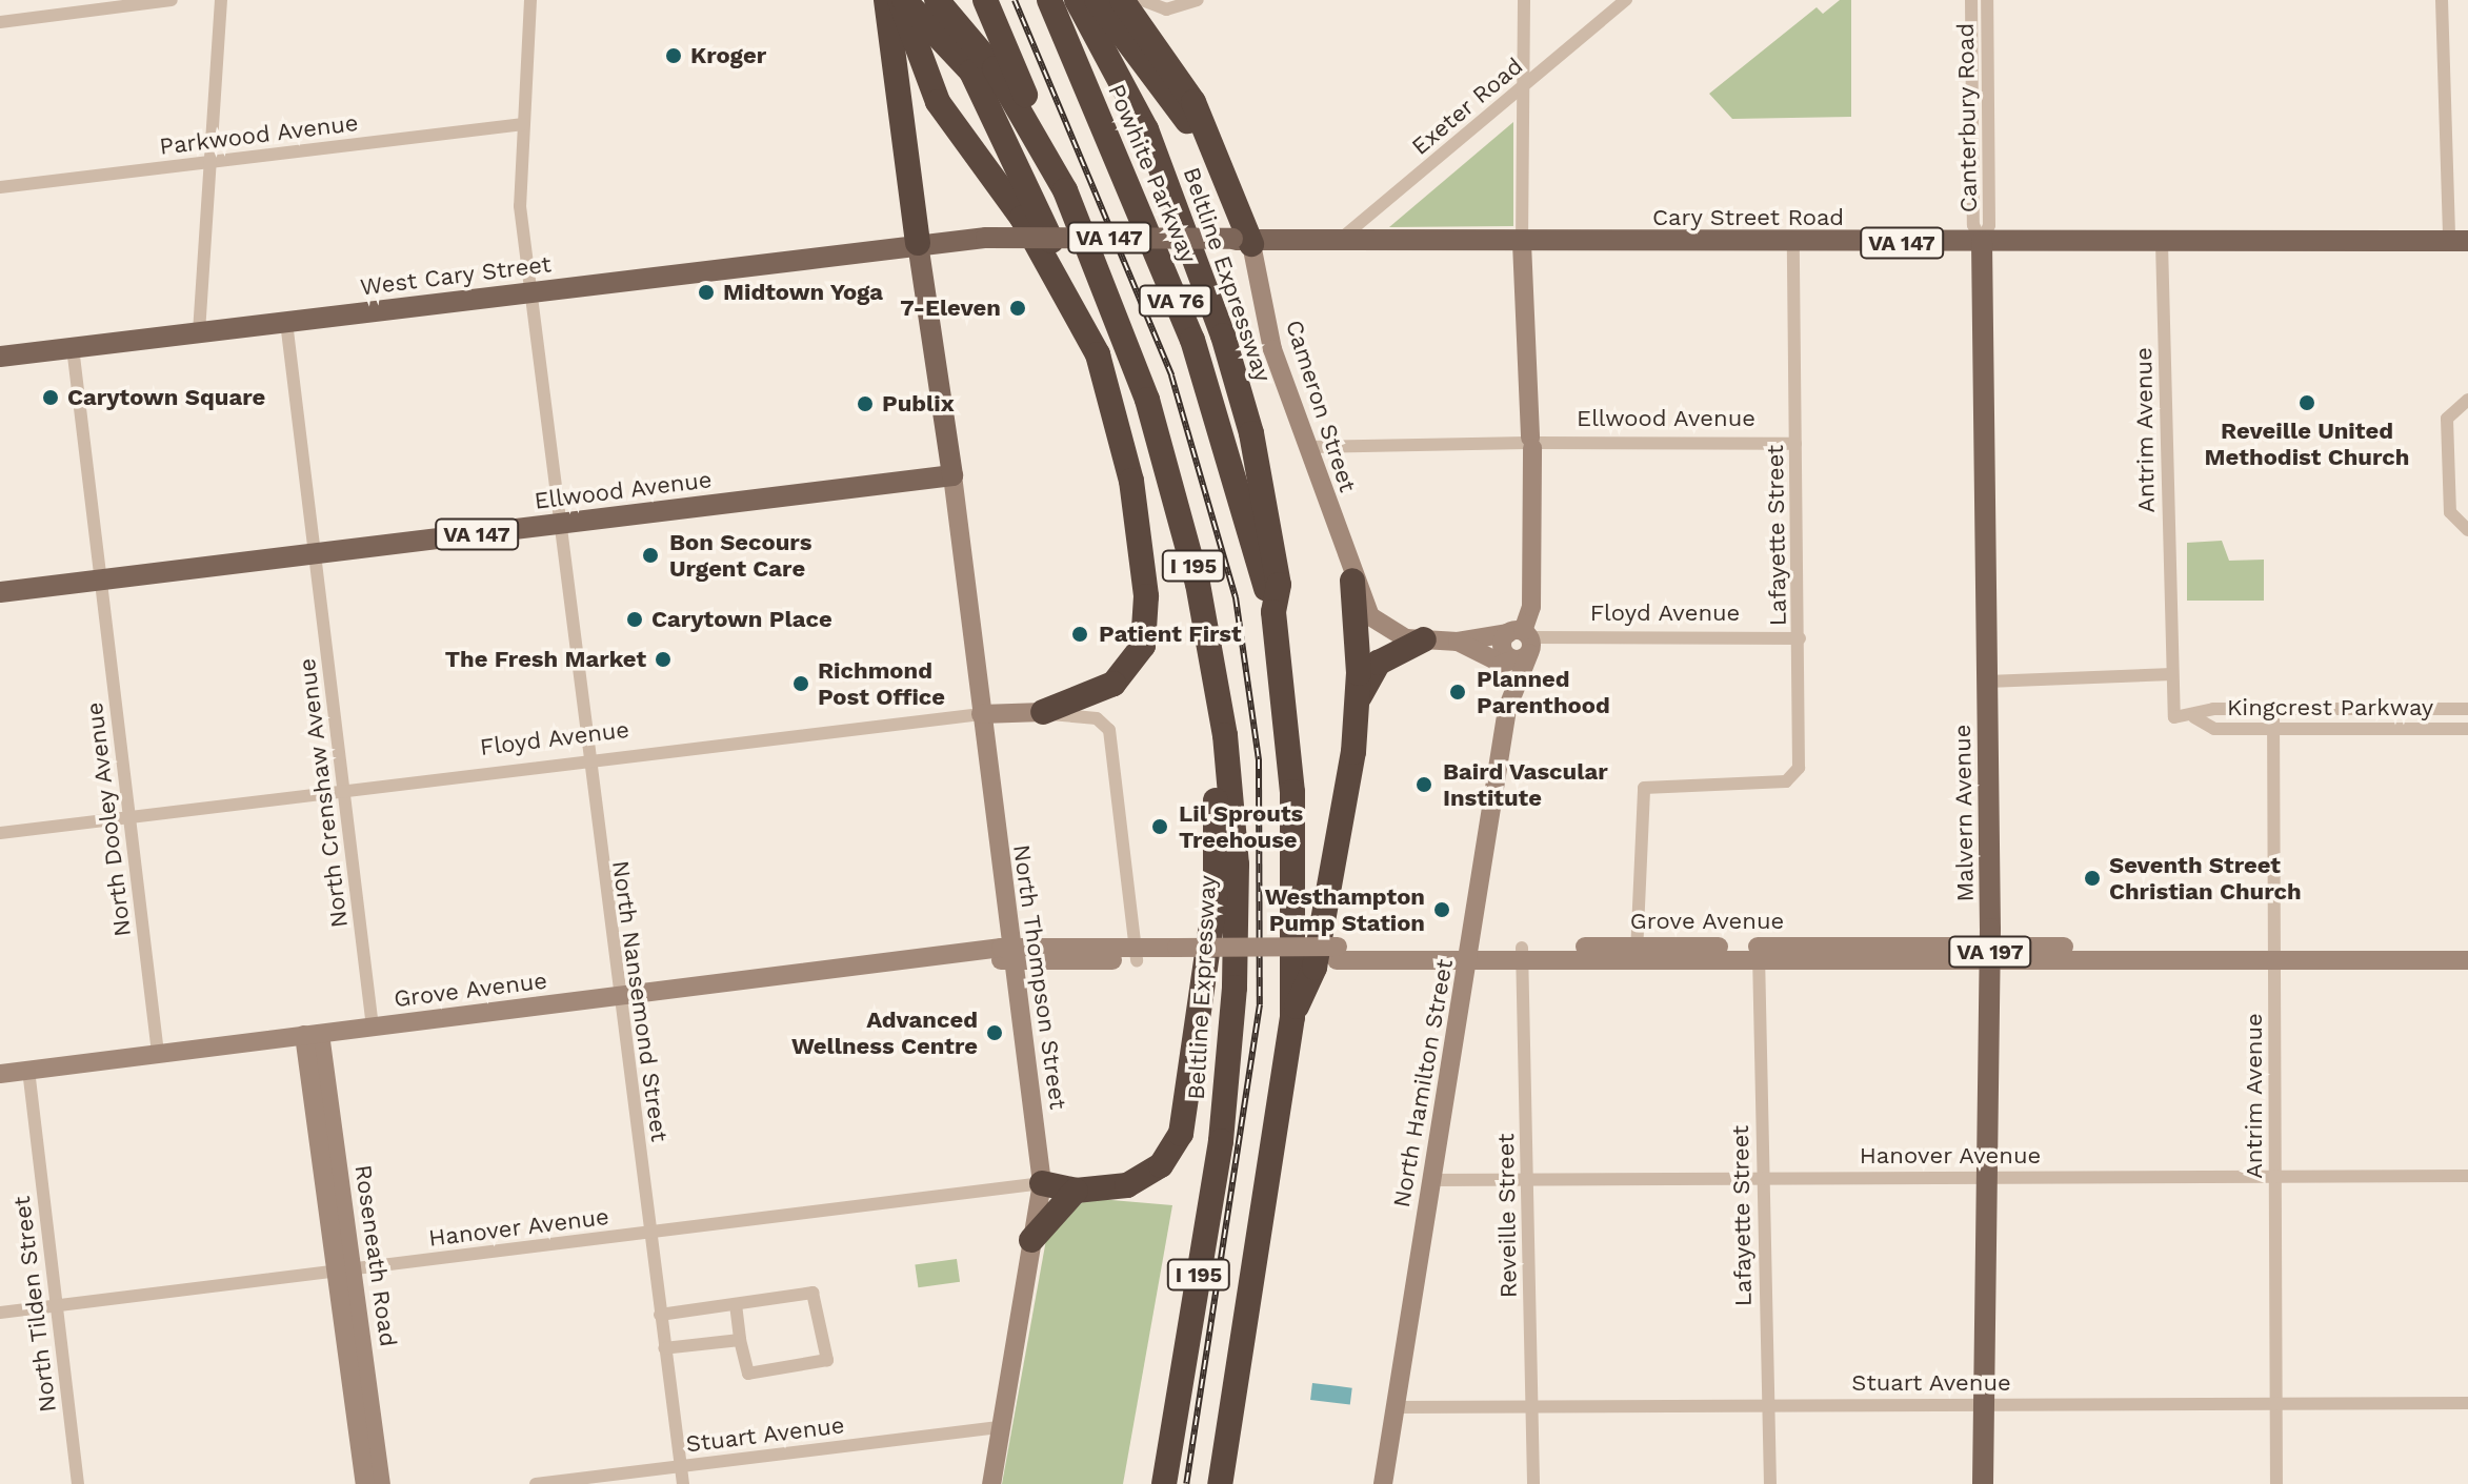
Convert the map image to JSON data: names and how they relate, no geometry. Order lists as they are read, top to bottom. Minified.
{"streets":{"highway":["Powhite Parkway","Beltline Expressway","VA 76","I 195"],"main road":["Cary Street Road","VA 147","West Cary Street","Cameron Street","Ellwood Avenue","Floyd Avenue","Malvern Avenue","Grove Avenue","VA 197","North Thompson Street","North Hamilton Street","Roseneath Road"],"street":["Exeter Road","Canterbury Road","Parkwood Avenue","Antrim Avenue","Lafayette Street","Kingcrest Parkway","North Crenshaw Avenue","North Dooley Avenue","North Nansemond Street","Hanover Avenue","Reveille Street","North Tilden Street","Stuart Avenue"]},"crossings":[["Exeter Road","Cary Street Road"],["Canterbury Road","Cary Street Road"],["Canterbury Road","Malvern Avenue"],["Parkwood Avenue","North Nansemond Street"],["Powhite Parkway","Beltline Expressway"],["Cary Street Road","West Cary Street"],["Cary Street Road","Cameron Street"],["Cary Street Road","Antrim Avenue"],["Cary Street Road","Lafayette Street"],["Cary Street Road","Malvern Avenue"],["Cary Street Road","North Hamilton Street"],["West Cary Street","Cameron Street"],["West Cary Street","North Crenshaw Avenue"],["West Cary Street","North Dooley Avenue"],["West Cary Street","North Nansemond Street"],["Cameron Street","Ellwood Avenue"],["Cameron Street","Floyd Avenue"],["Ellwood Avenue","Lafayette Street"],["Ellwood Avenue","North Crenshaw Avenue"],["Ellwood Avenue","North Dooley Avenue"],["Ellwood Avenue","North Thompson Street"],["Ellwood Avenue","North Nansemond Street"],["Ellwood Avenue","North Hamilton Street"],["Antrim Avenue","Kingcrest Parkway"],["Antrim Avenue","Grove Avenue"],["Antrim Avenue","Hanover Avenue"],["Antrim Avenue","Stuart Avenue"],["Lafayette Street","Floyd Avenue"],["Lafayette Street","Grove Avenue"],["Lafayette Street","Hanover Avenue"],["Lafayette Street","Stuart Avenue"],["Floyd Avenue","North Crenshaw Avenue"],["Floyd Avenue","North Dooley Avenue"],["Floyd Avenue","Grove Avenue"],["Floyd Avenue","North Thompson Street"],["Floyd Avenue","North Nansemond Street"],["Floyd Avenue","North Hamilton Street"],["North Crenshaw Avenue","Grove Avenue"],["Malvern Avenue","Grove Avenue"],["Malvern Avenue","Hanover Avenue"],["Malvern Avenue","Stuart Avenue"],["North Dooley Avenue","Grove Avenue"],["Grove Avenue","North Thompson Street"],["Grove Avenue","North Nansemond Street"],["Grove Avenue","North Hamilton Street"],["Grove Avenue","Reveille Street"],["Grove Avenue","Roseneath Road"],["Grove Avenue","North Tilden Street"],["North Thompson Street","Hanover Avenue"],["North Thompson Street","Stuart Avenue"],["North Nansemond Street","Hanover Avenue"],["North Nansemond Street","Stuart Avenue"],["North Hamilton Street","Hanover Avenue"],["North Hamilton Street","Stuart Avenue"],["Hanover Avenue","Reveille Street"],["Hanover Avenue","Roseneath Road"],["Hanover Avenue","North Tilden Street"],["Reveille Street","Stuart Avenue"]],"places":["Kroger","Midtown Yoga","7-Eleven","Carytown Square","Reveille United Methodist Church","Publix","Bon Secours Urgent Care","Carytown Place","Patient First","The Fresh Market","Richmond Post Office","Planned Parenthood","Baird Vascular Institute","Lil Sprouts Treehouse","Seventh Street Christian Church","Westhampton Pump Station","Advanced Wellness Centre"]}
